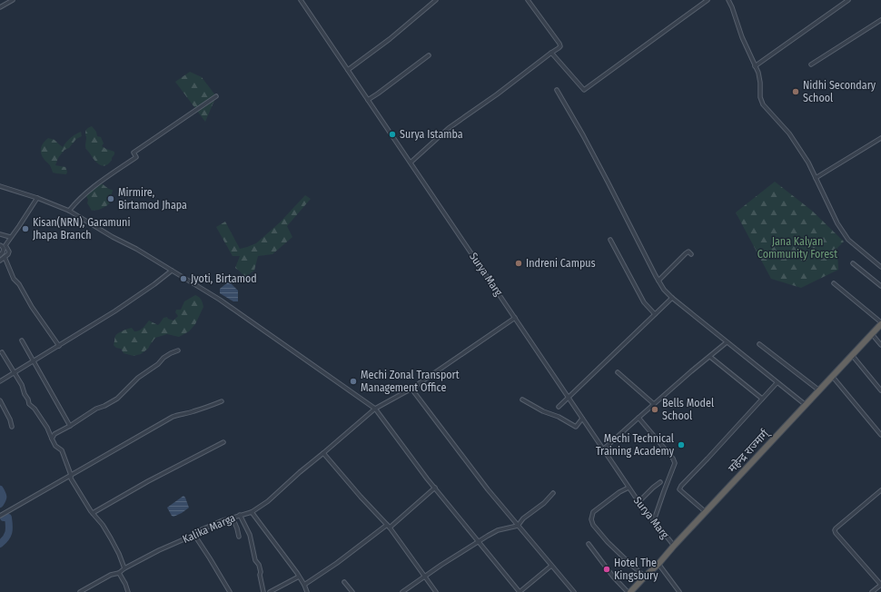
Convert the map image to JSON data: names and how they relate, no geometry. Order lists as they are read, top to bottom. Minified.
{"streets":{"highway":["महेन्द्र राज्मार्ग्"],"street":["Surya Marg","Kalika Marga"]},"crossings":[["Surya Marg","महेन्द्र राज्मार्ग्"]],"parks":["Jana Kalyan Community Forest"],"places":["Nidhi Secondary School","Surya Istamba","Mirmire, Birtamod Jhapa","Kisan(NRN), Garamuni Jhapa Branch","Indreni Campus","Jyoti, Birtamod","Mechi Zonal Transport Management Office","Bells Model School","Mechi Technical Training Academy","Hotel The Kingsbury"]}
